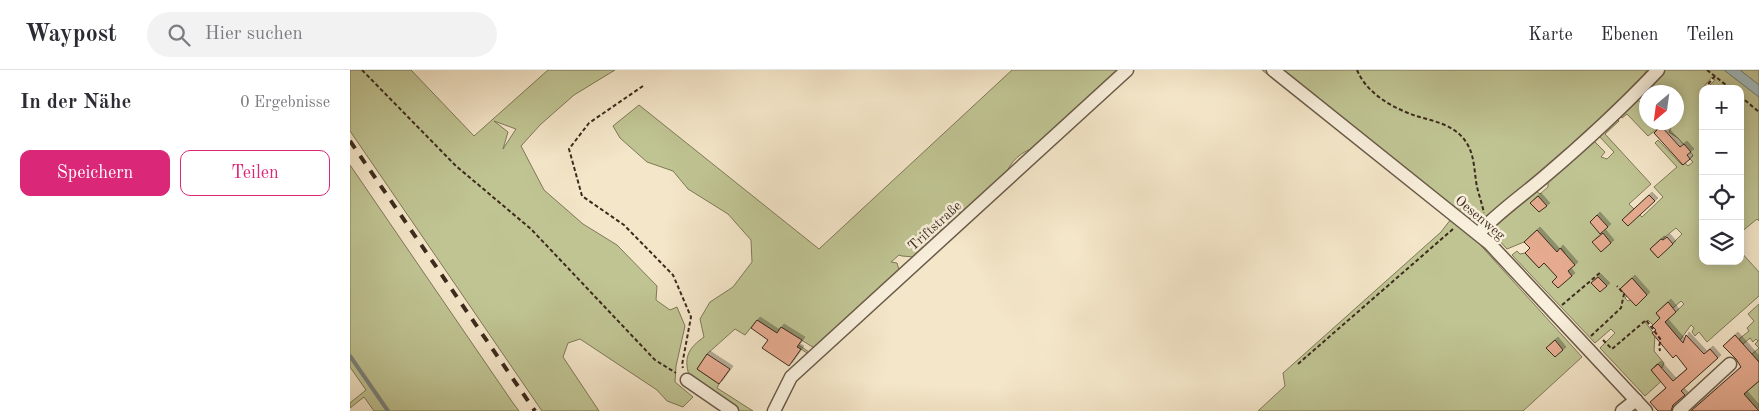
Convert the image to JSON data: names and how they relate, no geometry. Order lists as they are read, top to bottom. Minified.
{"streets":{"street":["Oesenweg","Triftstraße"]},"north":"bottom left","page":{"header":"Waypost","search":"Hier suchen","nav":["Karte","Ebenen","Teilen"],"heading":["In der Nähe","0 Ergebnisse"],"map_buttons":["+","−"],"buttons":["Speichern","Teilen"]}}
